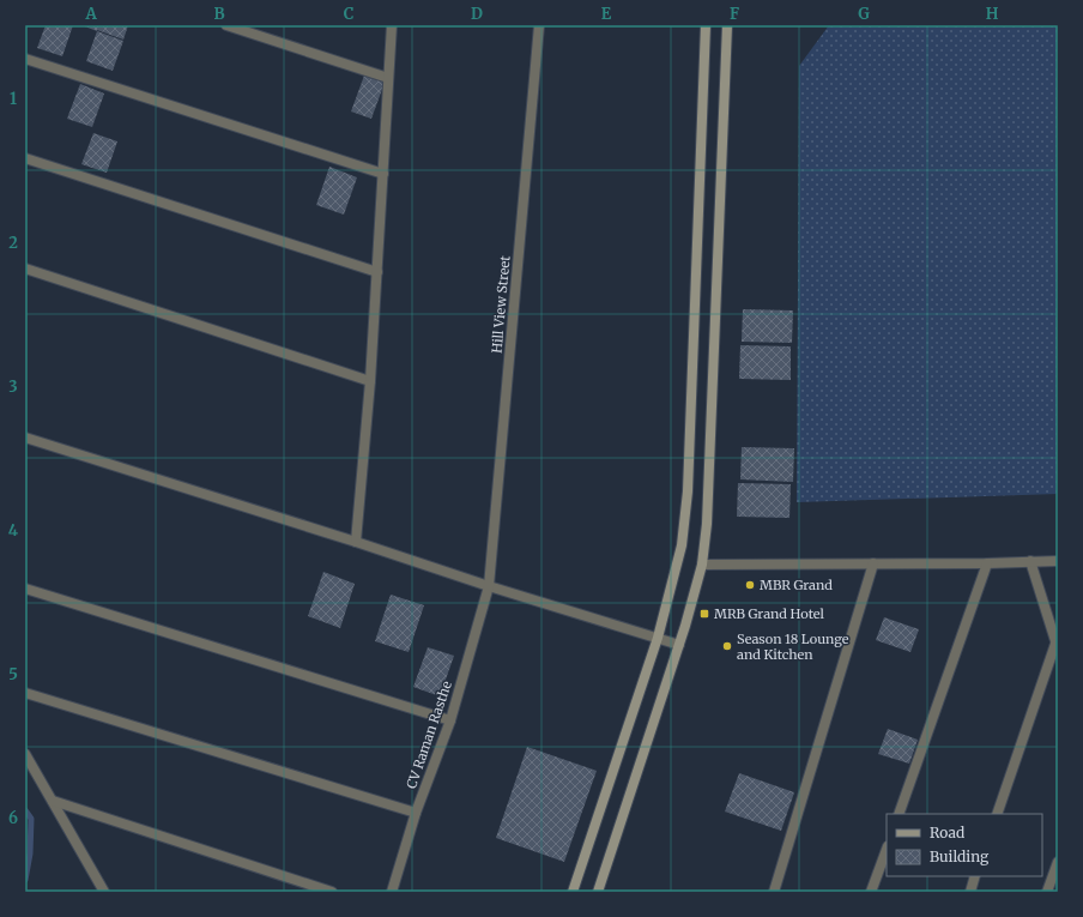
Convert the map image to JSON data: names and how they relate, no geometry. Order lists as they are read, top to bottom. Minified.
{"streets":{"street":["Hill View Street","CV Raman Rasthe"]},"crossings":[["Hill View Street","CV Raman Rasthe"]],"places":{"other":["MBR Grand","Season 18 Lounge and Kitchen"],"transit":["MRB Grand Hotel"]},"legend":["Road","Building"],"grid":{"columns":["A","B","C","D","E","F","G","H"],"rows":["1","2","3","4","5","6"]}}
